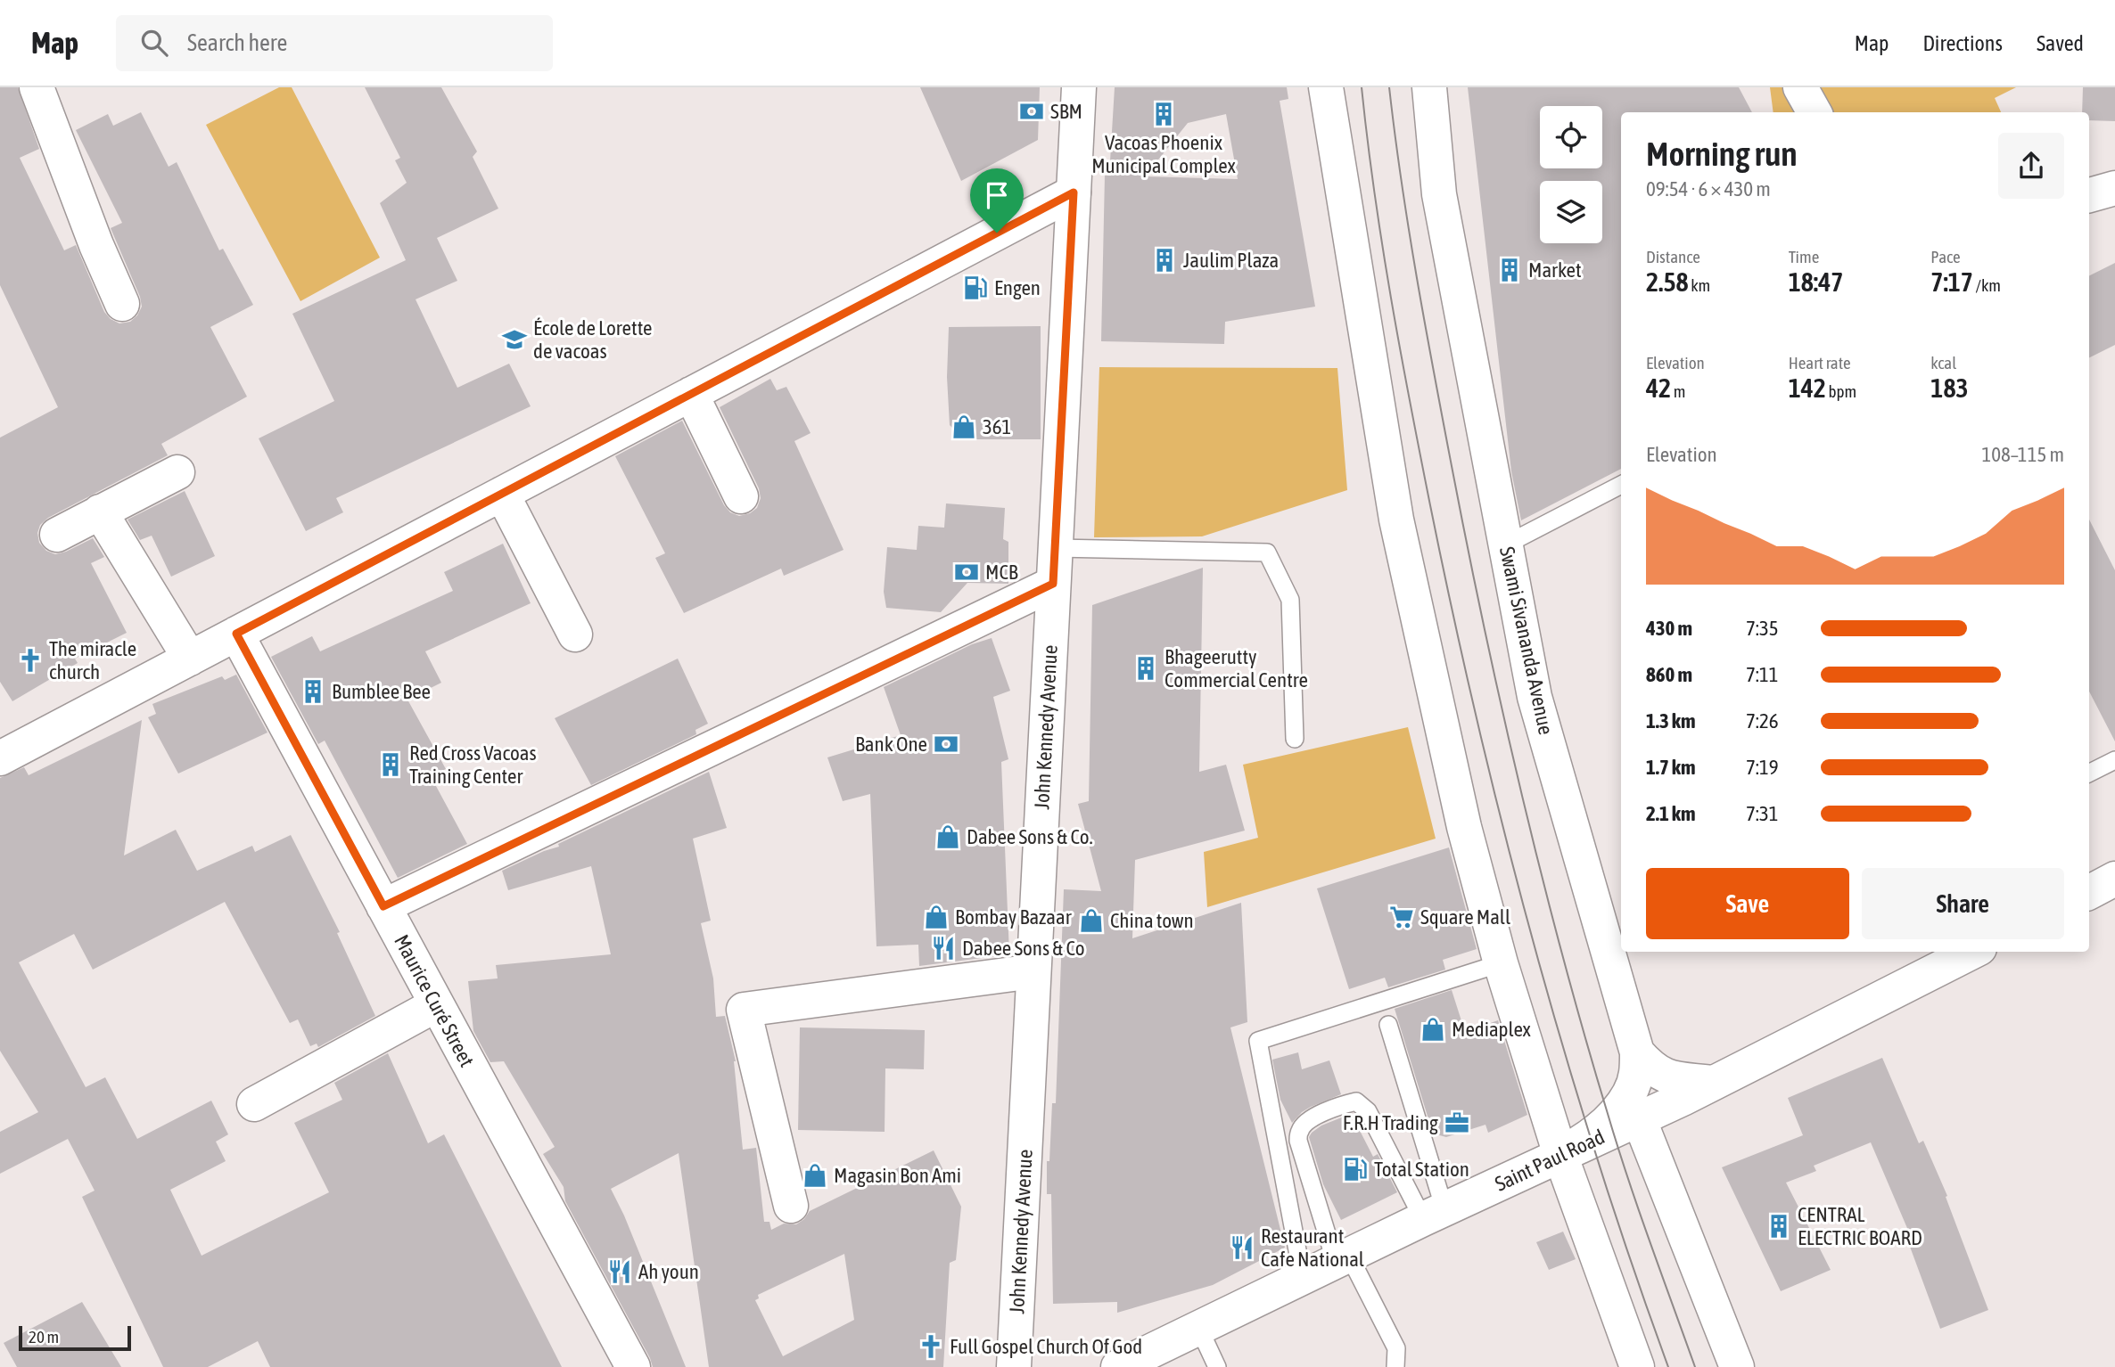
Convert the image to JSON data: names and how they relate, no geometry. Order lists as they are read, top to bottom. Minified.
{"streets":{"street":["Swami Sivananda Avenue","John Kennedy Avenue","Maurice Curé Street","Saint Paul Road"]},"crossings":[["Swami Sivananda Avenue","Saint Paul Road"]],"places":{"bank":["SBM","MCB","Bank One"],"building":["Vacoas Phoenix Municipal Complex","Jaulim Plaza","Market","Bhageerutty Commercial Centre","Bumblee Bee","Red Cross Vacoas Training Center","CENTRAL ELECTRIC BOARD"],"fuel station":["Engen","Total Station"],"school or university":["École de Lorette de vacoas"],"shop":["361","Dabee Sons & Co.","Bombay Bazaar","China town","Mediaplex","Magasin Bon Ami"],"church":["The miracle church","Full Gospel Church Of God"],"supermarket":["Square Mall"],"restaurant":["Dabee Sons & Co","Restaurant Cafe National","Ah youn"],"office":["F.R.H Trading"]},"scale_bar":"20 m","page":{"header":"Map","search":"Search here","nav":["Map","Directions","Saved"],"heading":["Morning run","09:54 · 6 × 430 m"],"stats":[["Distance","2.58 km"],["Time","18:47"],["Pace","7:17 /km"],["Elevation","42 m"],["Heart rate","142 bpm"],["kcal","183"]],"chart":["Elevation","108–115 m"],"list":[{"name":"430 m","note":"7:35"},{"name":"860 m","note":"7:11"},{"name":"1.3 km","note":"7:26"},{"name":"1.7 km","note":"7:19"},{"name":"2.1 km","note":"7:31"}],"buttons":["Save","Share"],"scale":"20 m"}}
